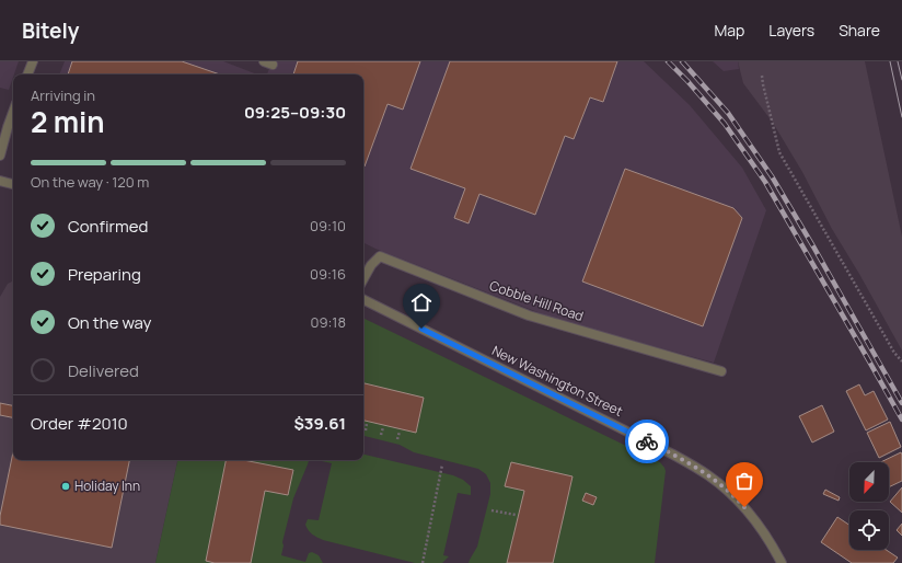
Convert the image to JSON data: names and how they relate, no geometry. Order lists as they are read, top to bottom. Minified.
{"streets":{"street":["Cobble Hill Road","New Washington Street"]},"places":["Holiday Inn"],"north":"bottom left","page":{"header":"Bitely","nav":["Map","Layers","Share"],"heading":["2 min","Arriving in","09:25–09:30"],"panel":["Order #2010","$39.61"],"bar":"On the way · 120 m","list":[["Confirmed","09:10"],["Preparing","09:16"],["On the way","09:18"],"Delivered"]}}
